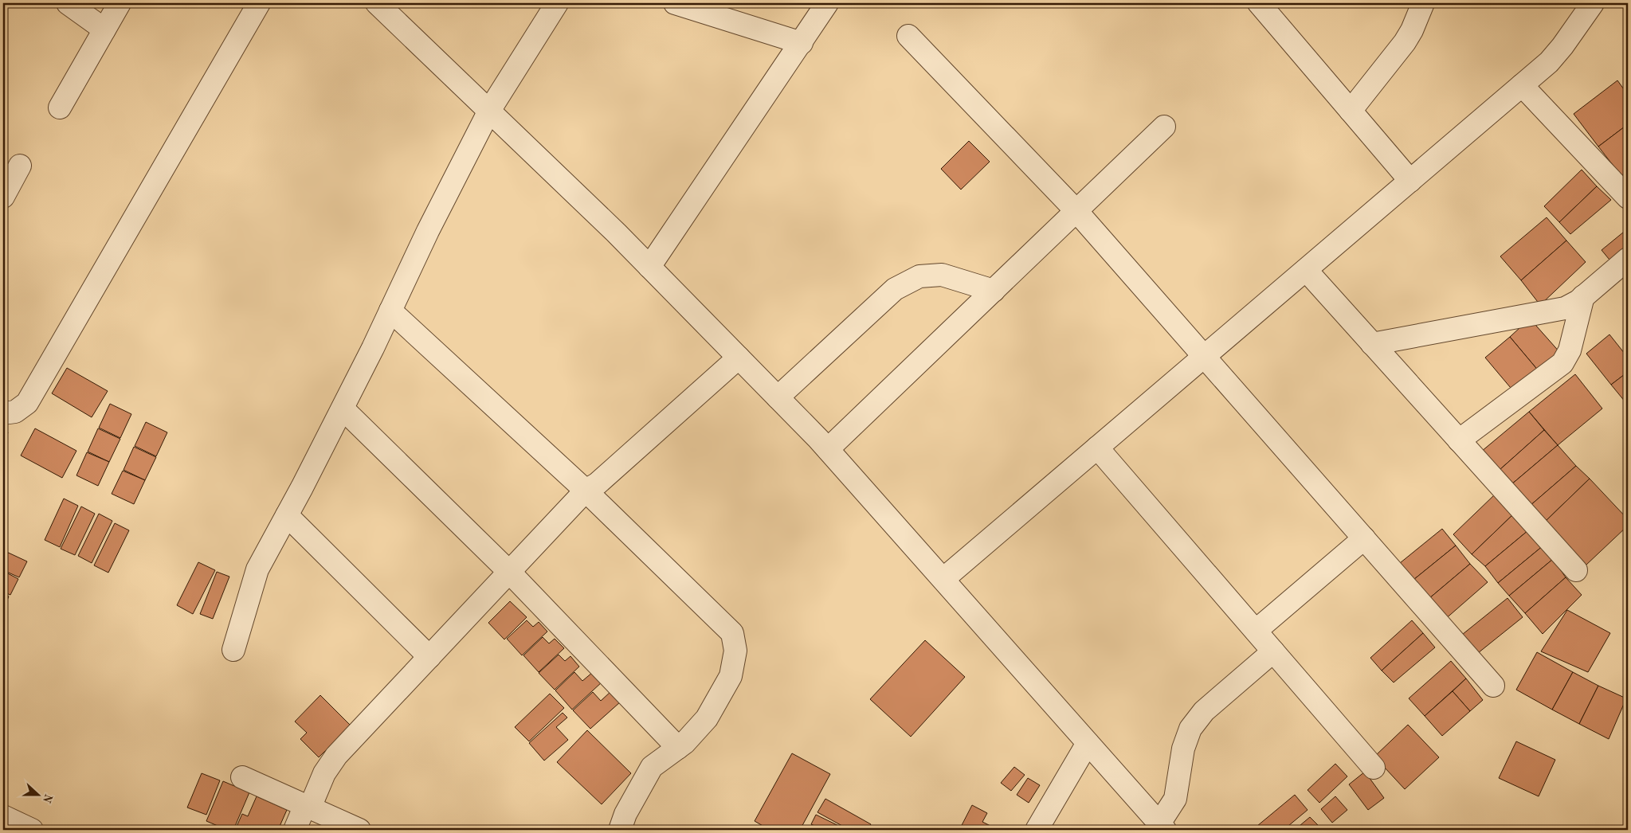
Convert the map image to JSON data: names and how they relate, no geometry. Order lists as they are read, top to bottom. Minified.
{"north":"right"}
